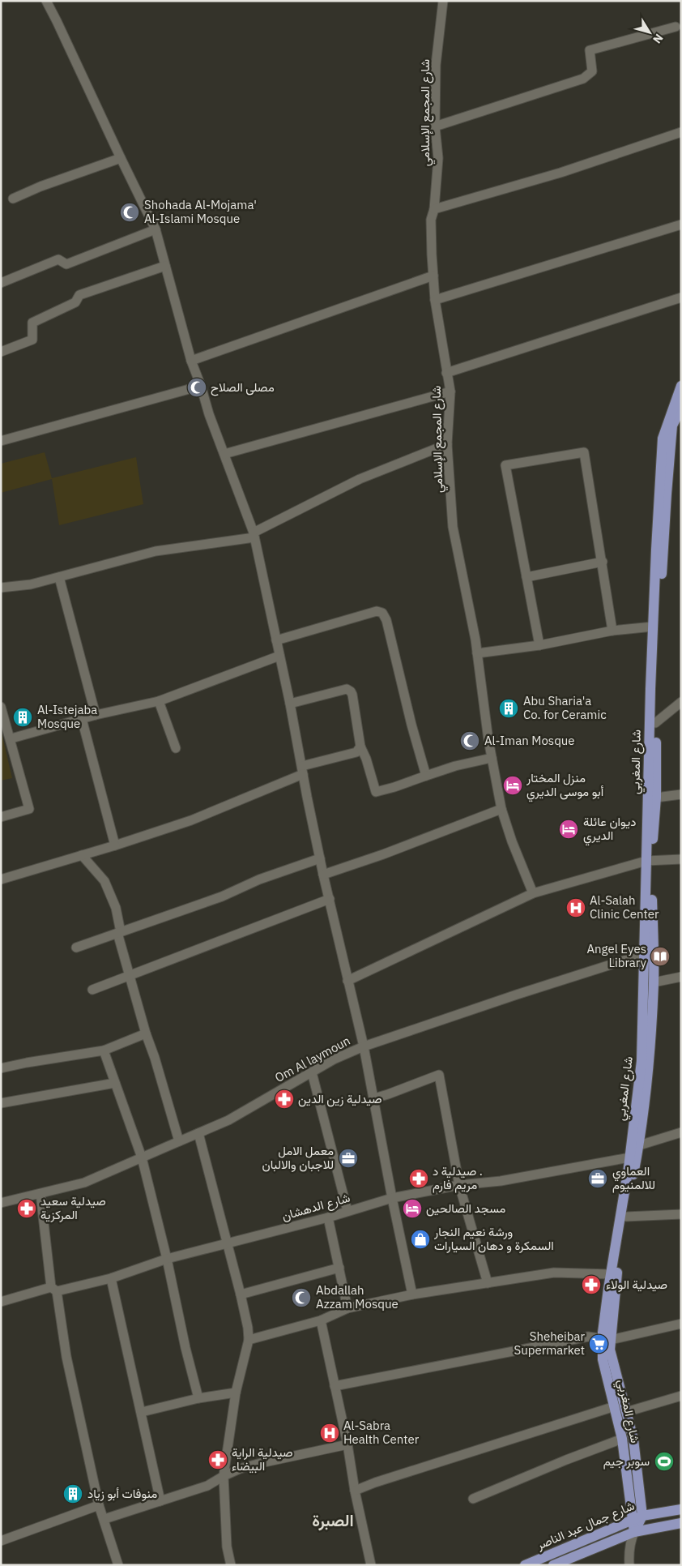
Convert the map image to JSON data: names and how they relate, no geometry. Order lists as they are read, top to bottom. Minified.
{"streets":{"main road":["شارع المغربي","شارع جمال عبد الناصر"],"street":["شارع المجمع الإسلامي","Om Al laymoun","شارع الدهشان"]},"crossings":[["شارع المغربي","Om Al laymoun"],["شارع المغربي","شارع الدهشان"],["شارع المغربي","شارع جمال عبد الناصر"]],"districts":["الصبرة"],"places":{"mosque":["Shohada Al-Mojama' Al-Islami Mosque","مصلى الصلاح","Al-Iman Mosque","Abdallah Azzam Mosque"],"building":["Abu Sharia'a Co. for Ceramic","Al-Istejaba Mosque","منوفات أبو زياد"],"hotel":["منزل المختار أبو موسى الديري","ديوان عائلة الديري","مسجد الصالحين"],"hospital":["Al-Salah Clinic Center","Al-Sabra Health Center"],"library":["Angel Eyes Library"],"pharmacy":["صيدلية زين الدين","صيدلية د . مريم فارم","صيدلية سعيد المركزية","صيدلية الولاء","صيدلية الراية البيضاء"],"office":["معمل الامل للاجبان والالبان","العماوي للالمنيوم"],"shop":["ورشة نعيم النجار السمكرة و دهان السيارات"],"supermarket":["Sheheibar Supermarket"],"sports":["سوبر جيم"]},"north":"bottom right"}
